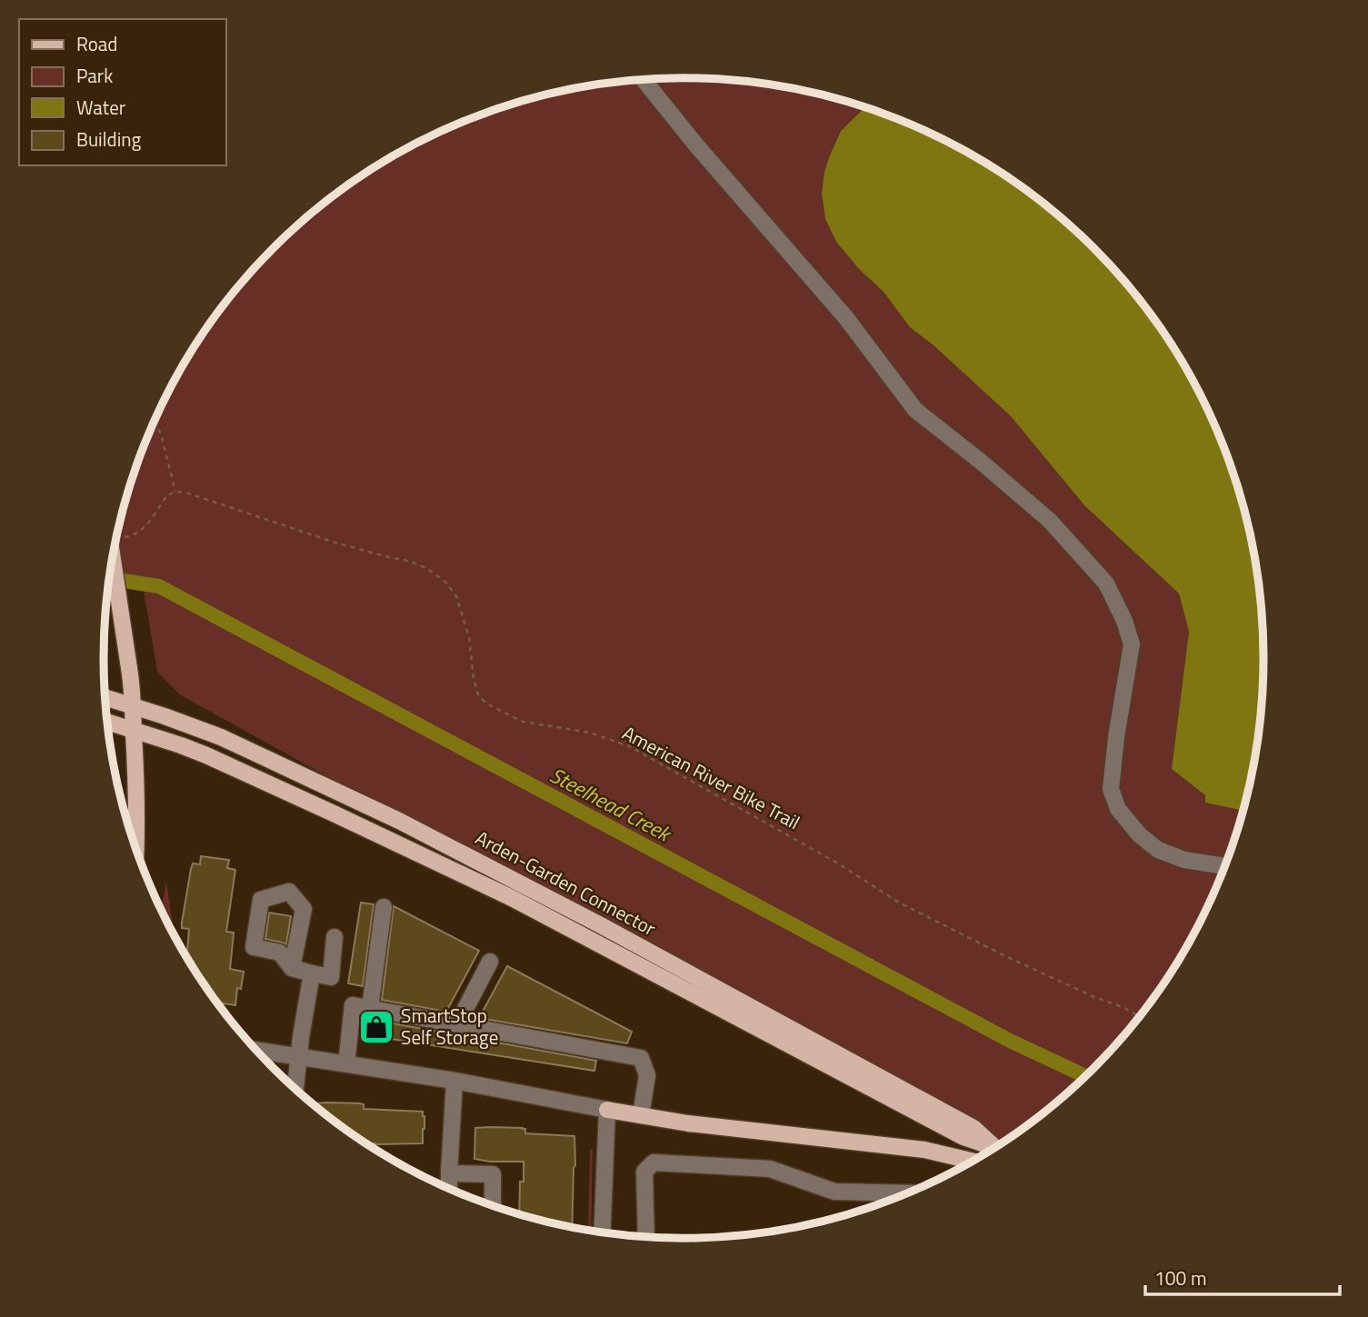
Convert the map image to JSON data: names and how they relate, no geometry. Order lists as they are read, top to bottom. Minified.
{"streets":{"main road":["Arden-Garden Connector"],"path":["American River Bike Trail"]},"water":["Steelhead Creek"],"places":{"shop":["SmartStop Self Storage"]},"legend":["Road","Park","Water","Building"],"scale_bar":"100 m"}
